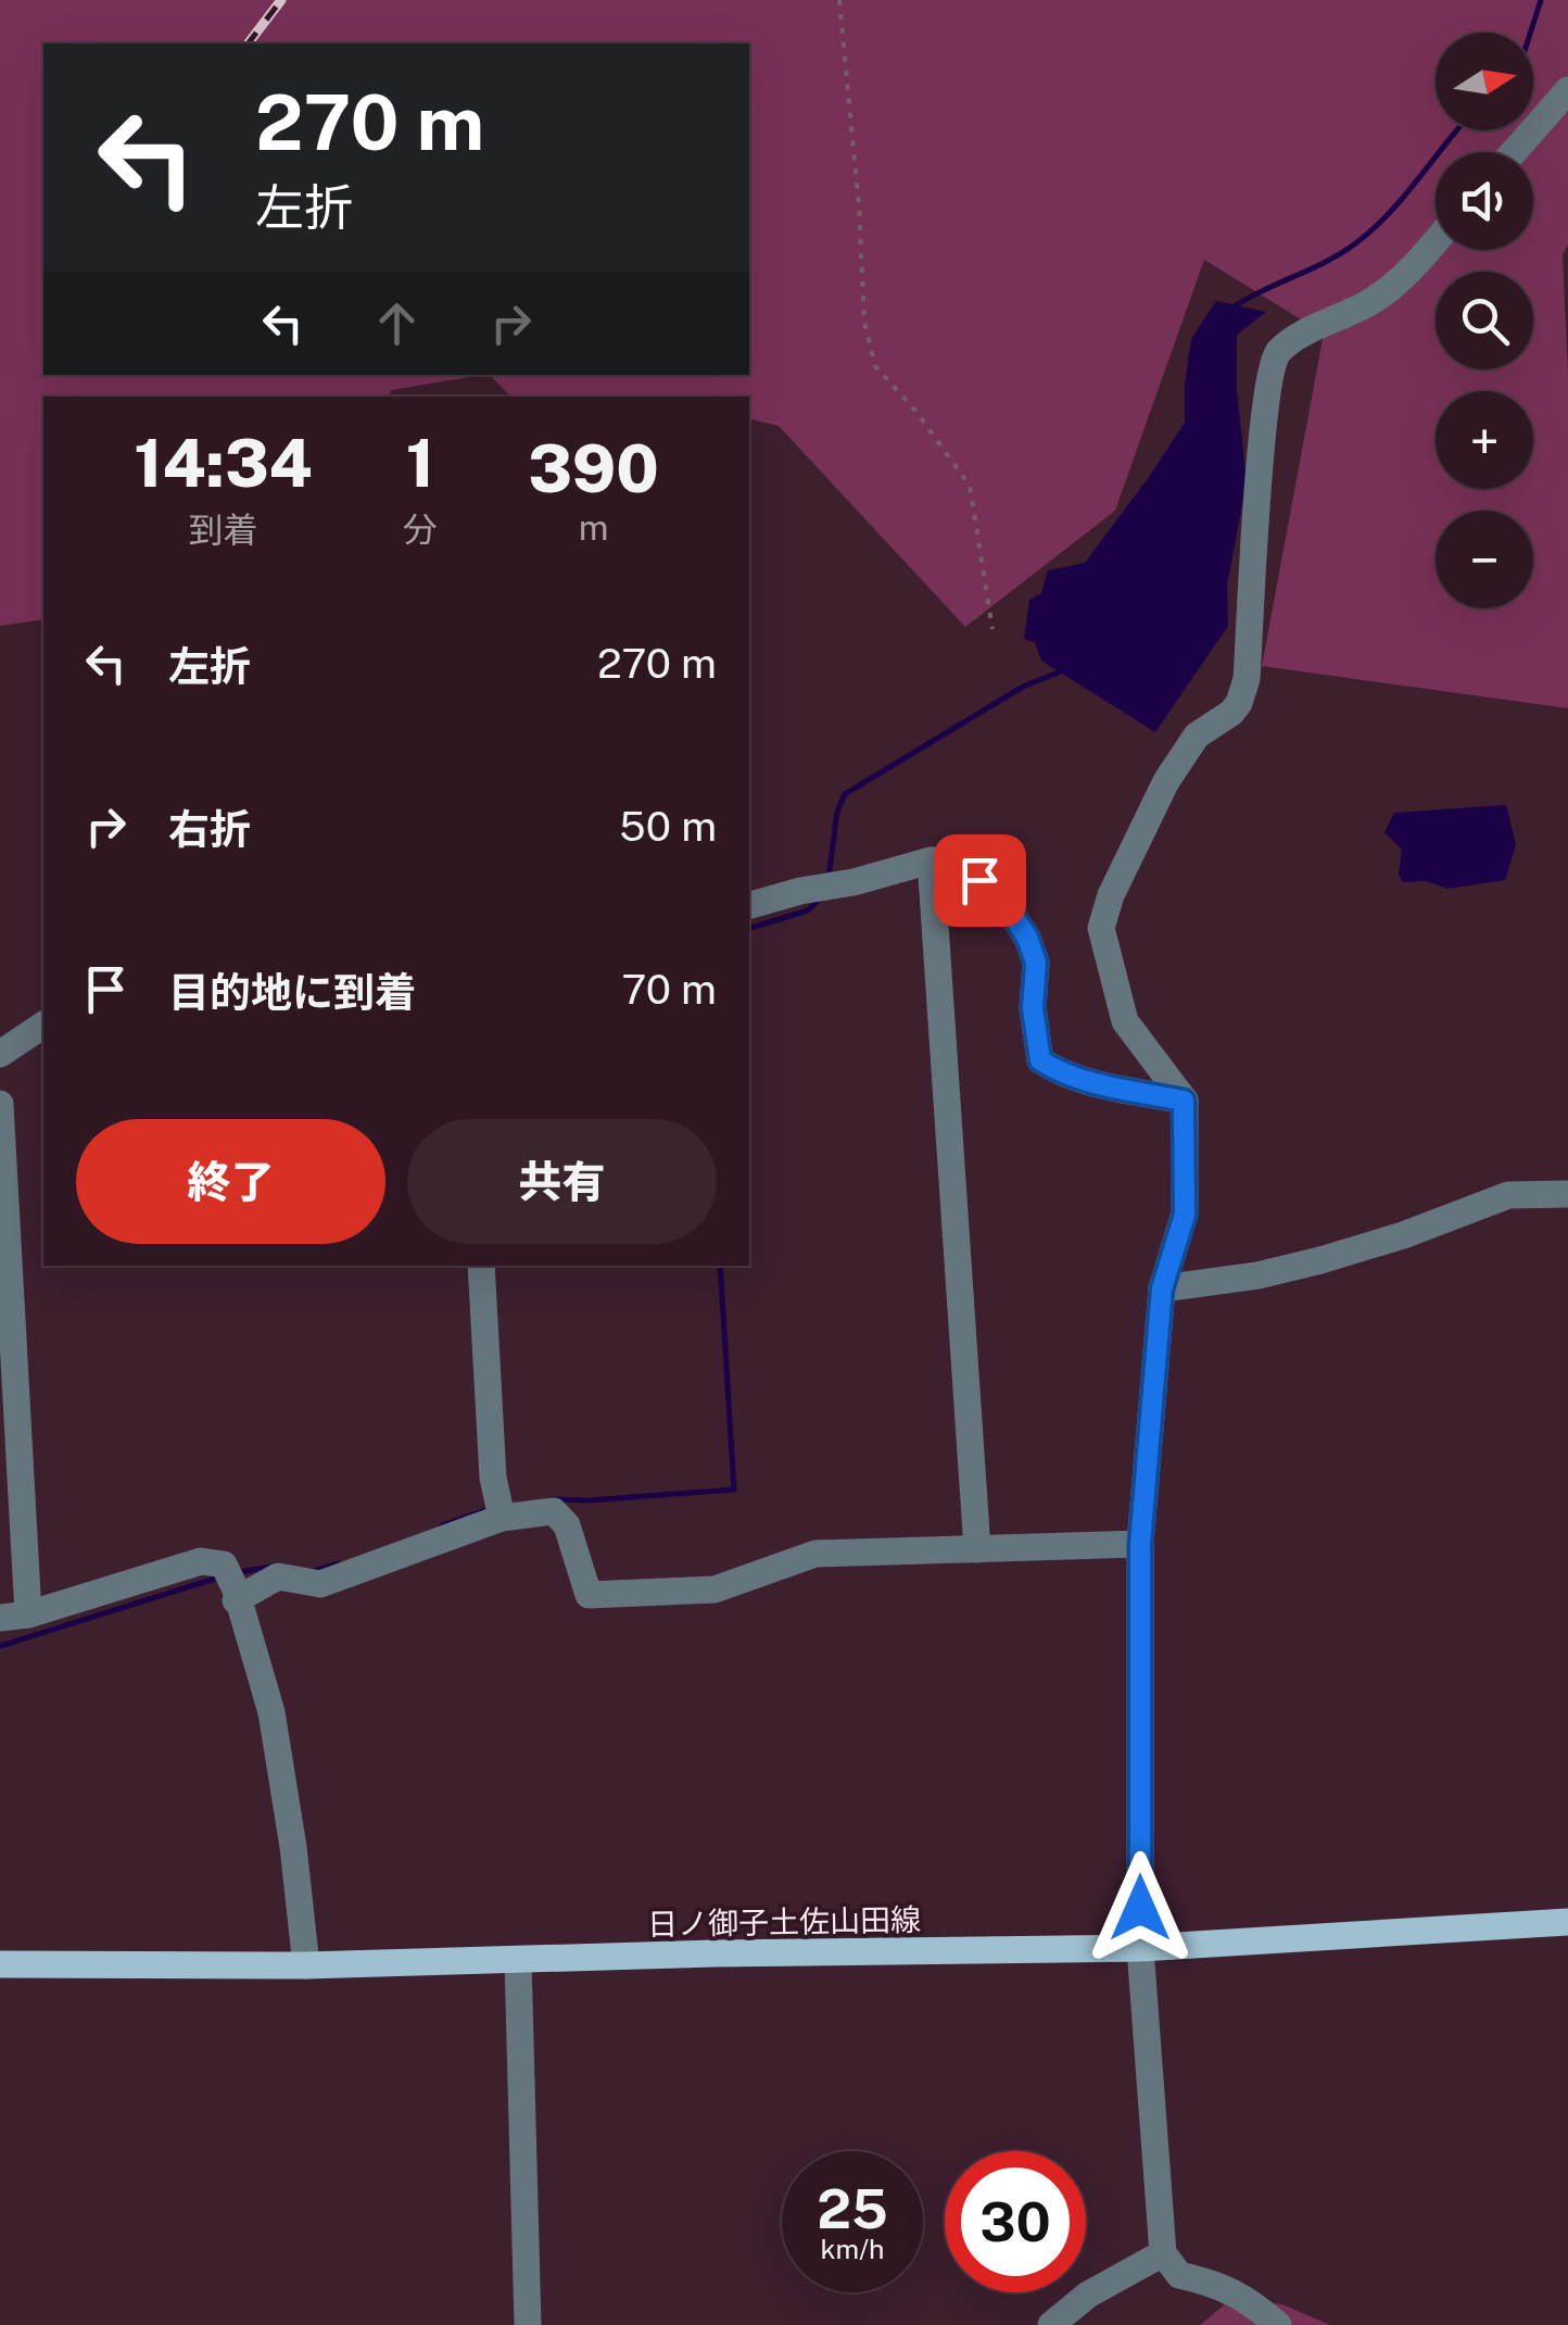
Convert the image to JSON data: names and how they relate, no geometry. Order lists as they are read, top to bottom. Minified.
{"streets":{"main road":["日ノ御子土佐山田線"]},"north":"right","page":{"map_buttons":["+","−"],"turn":["270 m","左折"],"eta":["14:34","到着","1","分","390","m"],"list":[{"name":"左折","value":"270 m"},{"name":"右折","value":"50 m"},{"name":"目的地に到着","value":"70 m"}],"buttons":["終了","共有"],"speed":"25 km/h","limit":"30"}}
